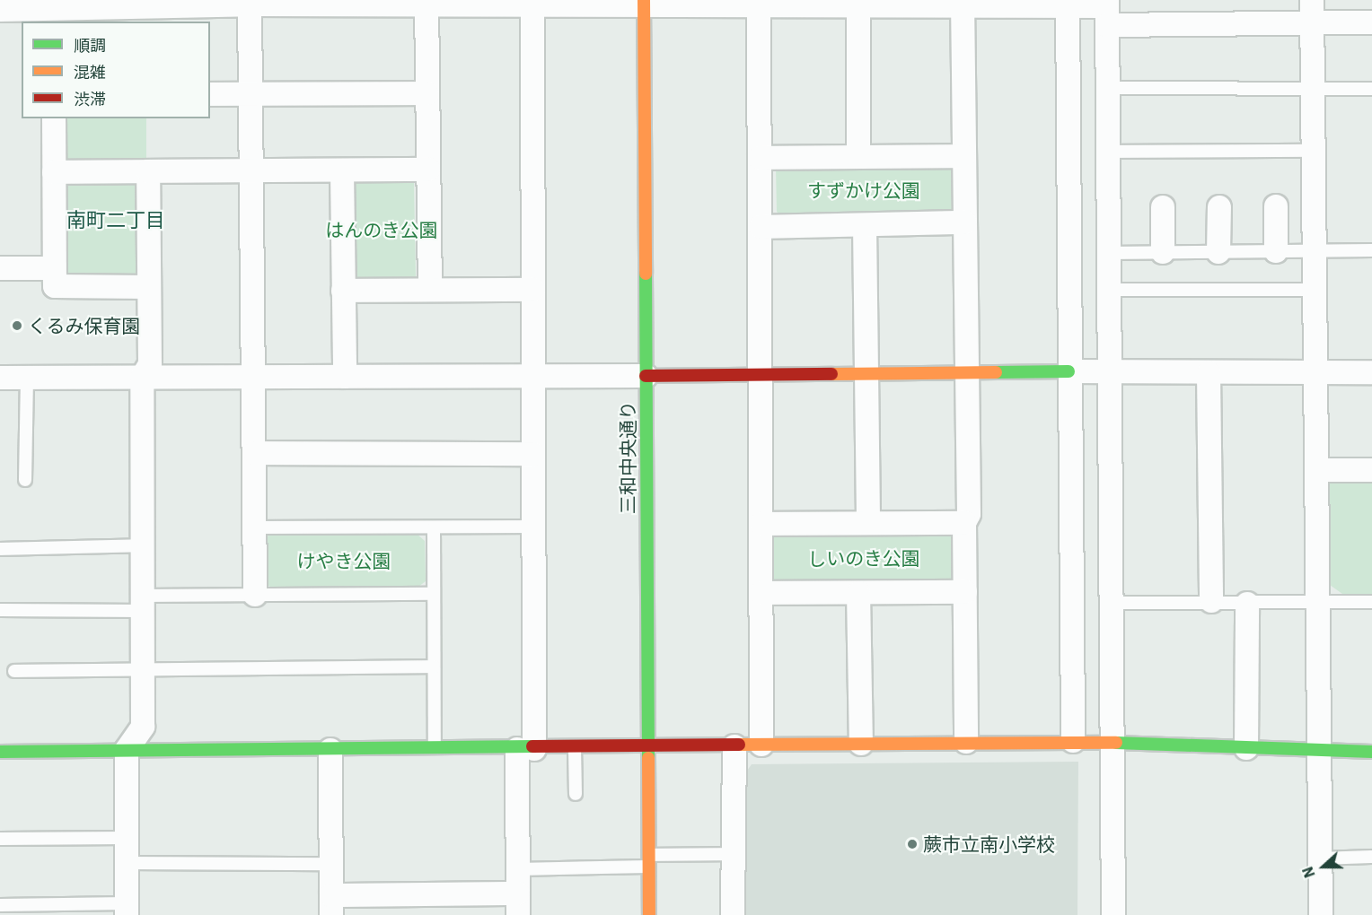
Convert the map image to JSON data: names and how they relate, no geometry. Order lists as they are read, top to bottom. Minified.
{"streets":{"street":["三和中央通り"]},"districts":["南町二丁目"],"parks":["すずかけ公園","はんのき公園","しいのき公園","けやき公園"],"places":["くるみ保育園","蕨市立南小学校"],"legend":["順調","混雑","渋滞"],"north":"left"}
